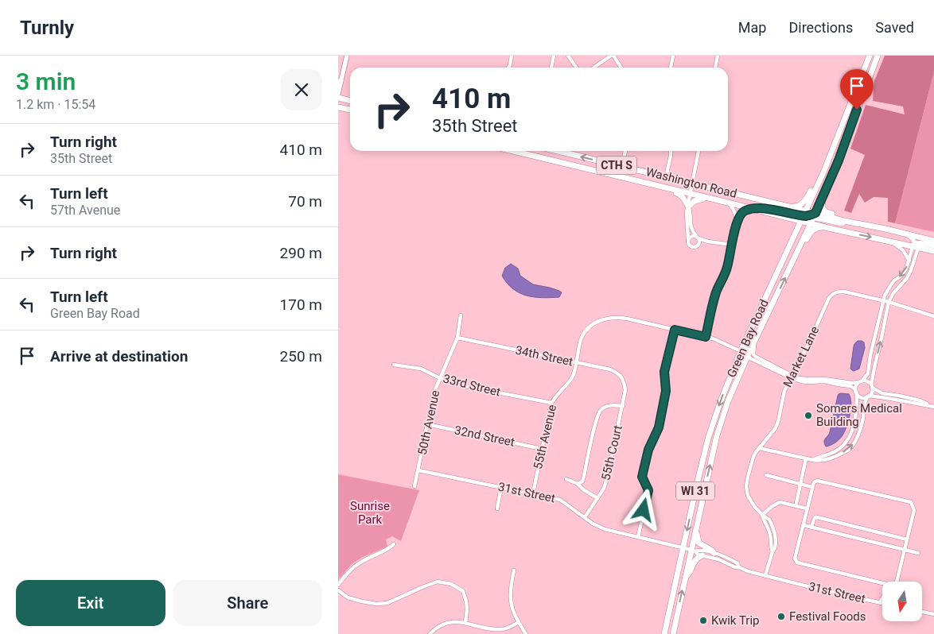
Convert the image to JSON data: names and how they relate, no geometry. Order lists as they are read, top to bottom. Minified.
{"streets":{"main road":["CTH S","Washington Road","Green Bay Road","WI 31"],"street":["34th Street","Market Lane","33rd Street","50th Avenue","32nd Street","55th Avenue","55th Court","31st Street"]},"crossings":[["Washington Road","Green Bay Road"],["Green Bay Road","31st Street"],["34th Street","50th Avenue"],["34th Street","55th Avenue"],["34th Street","55th Court"],["Market Lane","31st Street"],["33rd Street","50th Avenue"],["33rd Street","55th Avenue"],["50th Avenue","32nd Street"],["50th Avenue","31st Street"],["32nd Street","55th Avenue"],["55th Avenue","31st Street"],["55th Court","31st Street"]],"parks":["Sunrise Park"],"places":["Somers Medical Building","Festival Foods","Kwik Trip"],"north":"bottom","page":{"header":"Turnly","nav":["Map","Directions","Saved"],"heading":["3 min","1.2 km · 15:54"],"turn":["410 m","35th Street"],"list":[{"name":"Turn right","note":"35th Street","value":"410 m"},{"name":"Turn left","note":"57th Avenue","value":"70 m"},{"name":"Turn right","value":"290 m"},{"name":"Turn left","note":"Green Bay Road","value":"170 m"},{"name":"Arrive at destination","value":"250 m"}],"buttons":["Exit","Share"]}}
